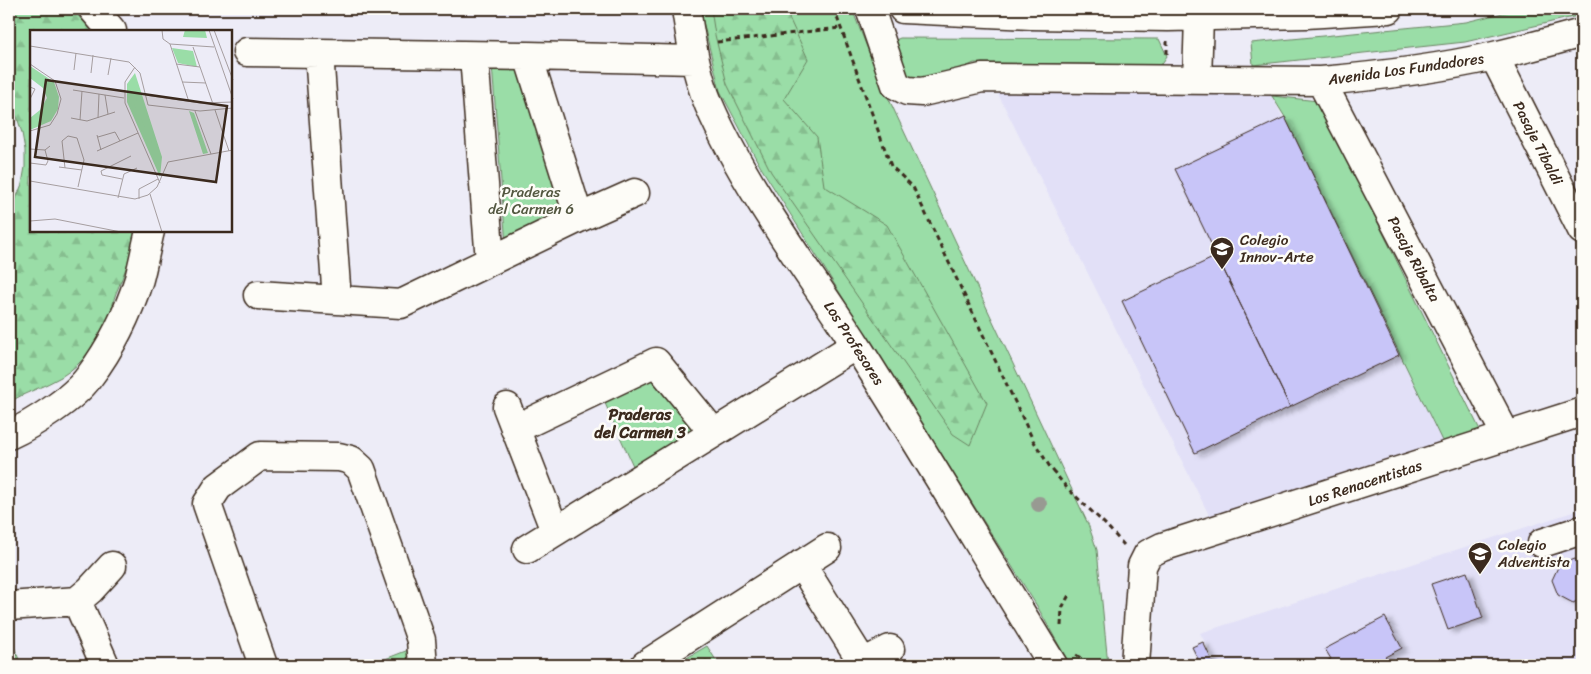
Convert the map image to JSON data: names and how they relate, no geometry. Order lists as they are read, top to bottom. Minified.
{"streets":{"street":["Avenida Los Fundadores","Pasaje Tibaldi","Pasaje Ribalta","Los Profesores","Los Renacentistas"]},"crossings":[["Avenida Los Fundadores","Pasaje Tibaldi"],["Avenida Los Fundadores","Pasaje Ribalta"],["Pasaje Ribalta","Los Renacentistas"]],"districts":["Praderas del Carmen 3"],"parks":["Praderas del Carmen 6"],"places":{"school or university":["Colegio Innov-Arte","Colegio Adventista"]}}
